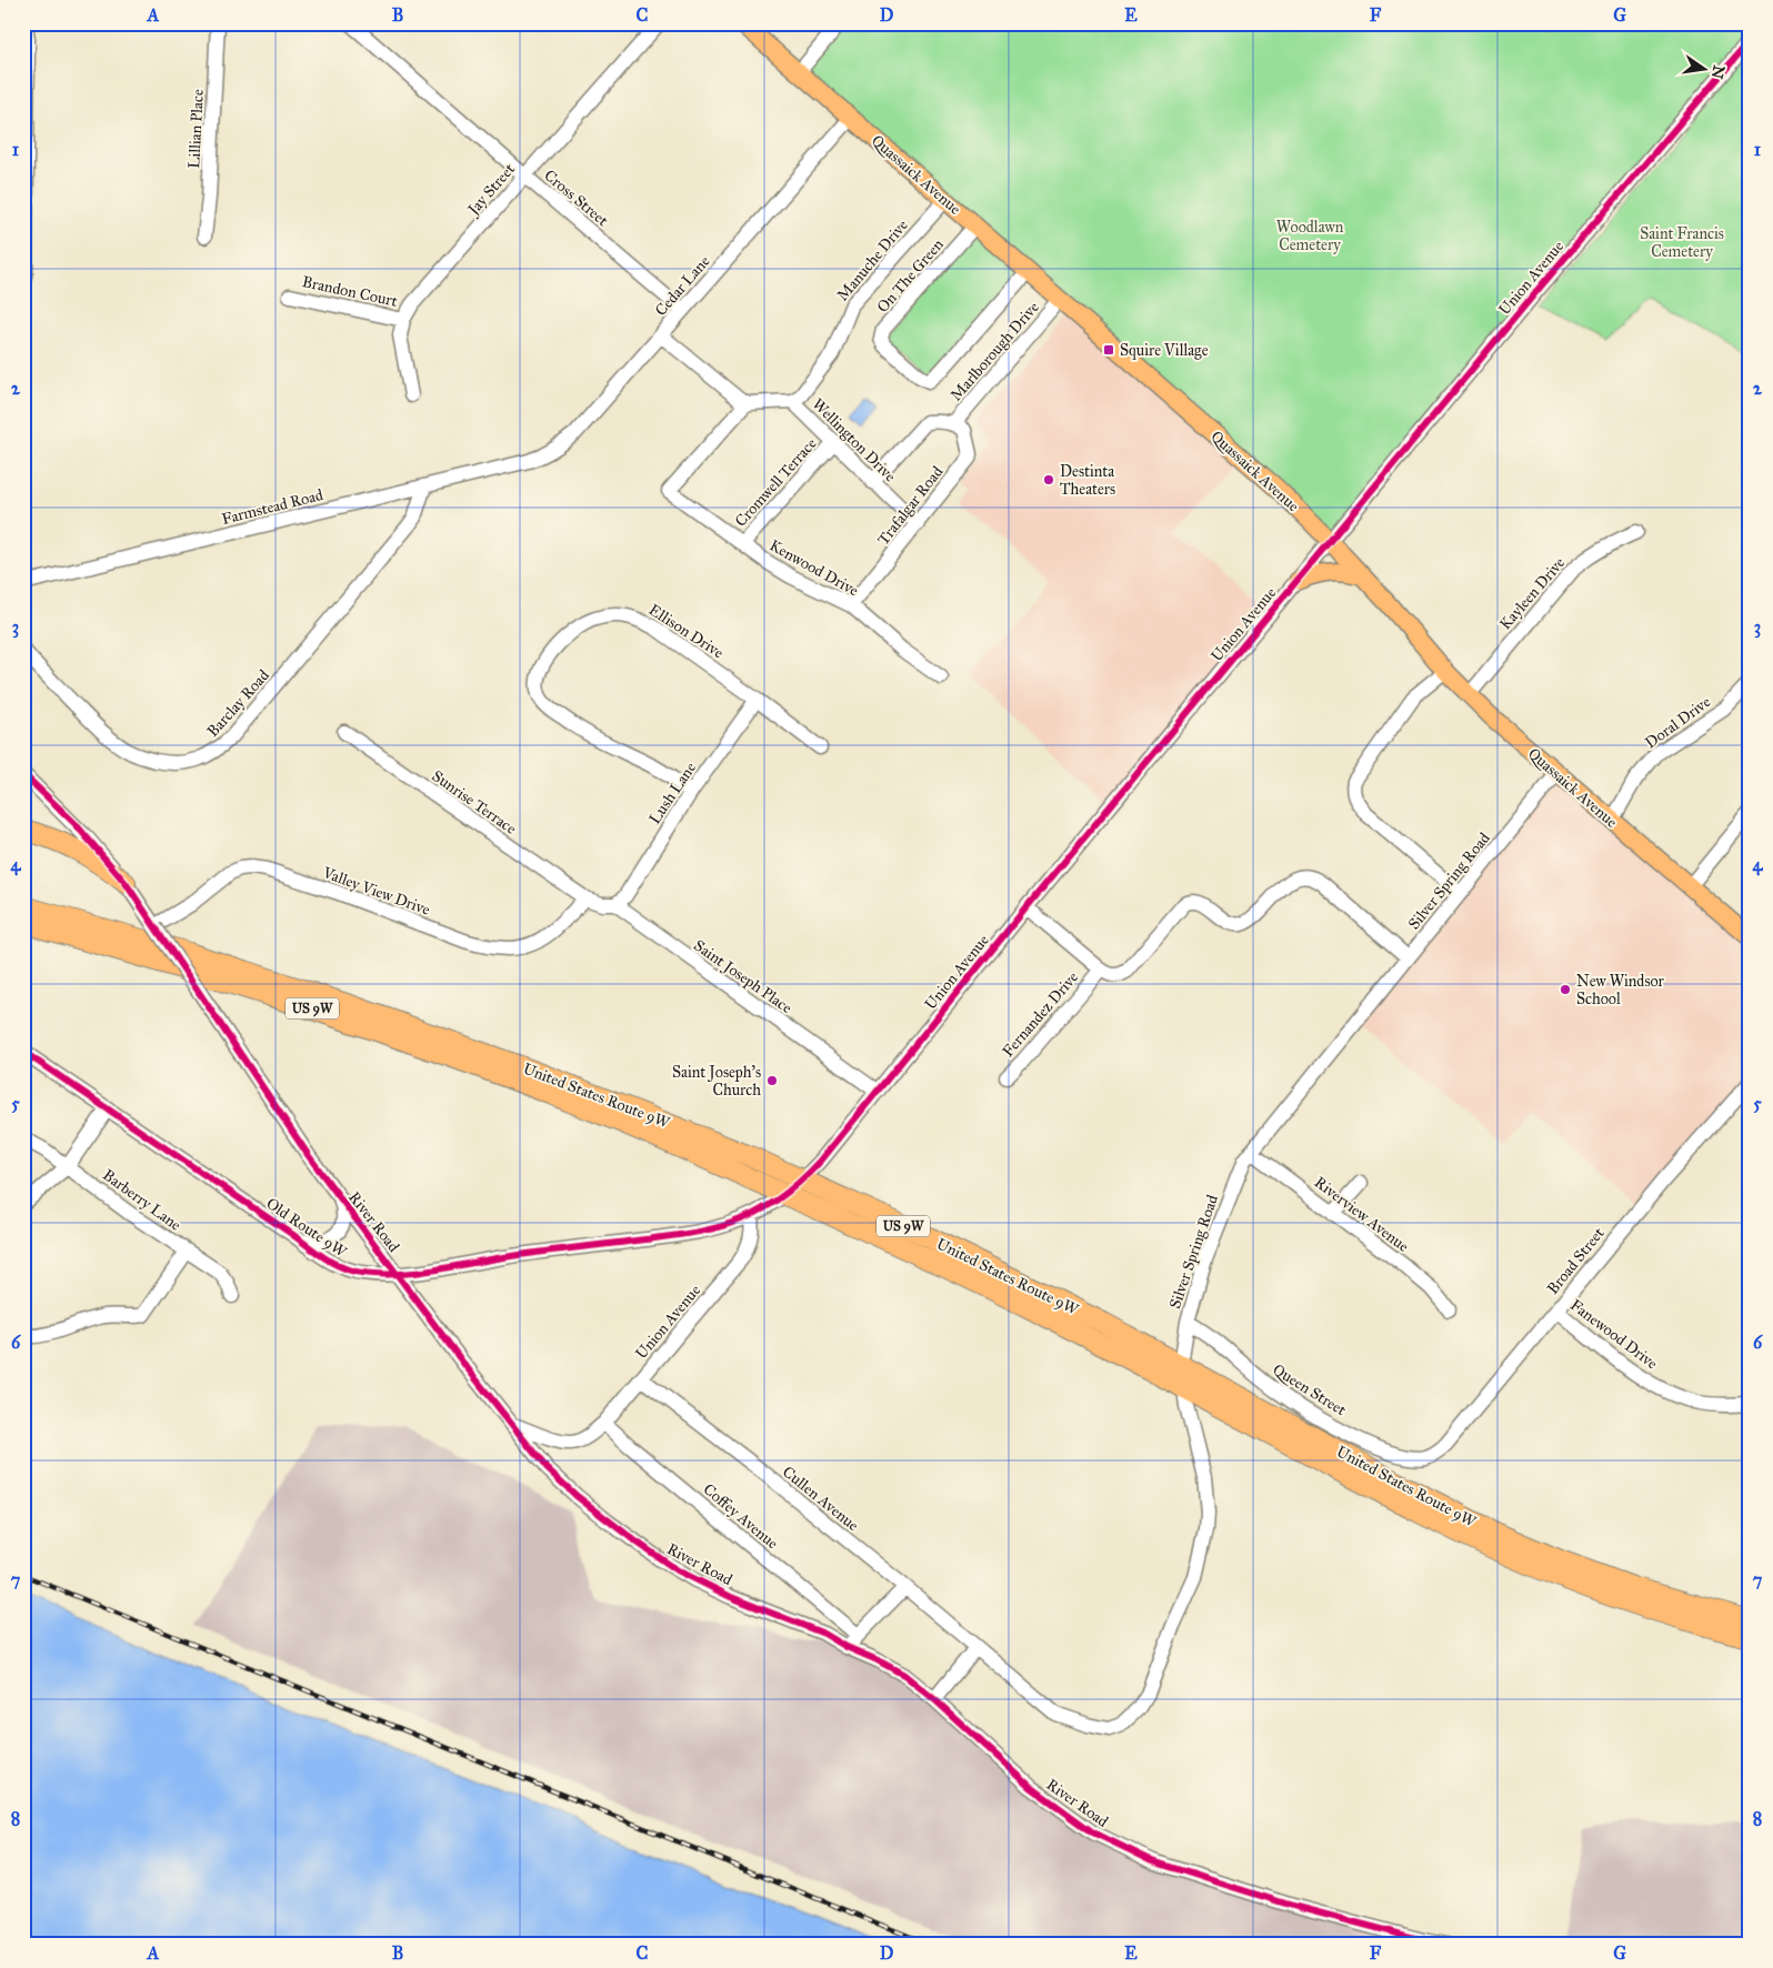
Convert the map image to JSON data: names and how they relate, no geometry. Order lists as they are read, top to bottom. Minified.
{"streets":{"highway":["US 9W","United States Route 9W"],"main road":["Quassaick Avenue"],"street":["Lillian Place","Jay Street","Cross Street","Manuche Drive","On The Green","Union Avenue","Cedar Lane","Brandon Court","Marlborough Drive","Wellington Drive","Cromwell Terrace","Trafalgar Road","Farmstead Road","Kenwood Drive","Kayleen Drive","Ellison Drive","Barclay Road","Doral Drive","Lush Lane","Sunrise Terrace","Silver Spring Road","Valley View Drive","Saint Joseph Place","Fernandez Drive","Barberry Lane","Riverview Avenue","River Road","Old Route 9W","Broad Street","Fanewood Drive","Queen Street","Cullen Avenue","Coffey Avenue"]},"crossings":[["Quassaick Avenue","Manuche Drive"],["Quassaick Avenue","On The Green"],["Quassaick Avenue","Union Avenue"],["Quassaick Avenue","Cedar Lane"],["Quassaick Avenue","Marlborough Drive"],["Quassaick Avenue","Kayleen Drive"],["Quassaick Avenue","Doral Drive"],["Quassaick Avenue","Silver Spring Road"],["Jay Street","Cross Street"],["Jay Street","Brandon Court"],["Cross Street","Cedar Lane"],["Manuche Drive","Wellington Drive"],["Union Avenue","Saint Joseph Place"],["Union Avenue","United States Route 9W"],["Union Avenue","River Road"],["Union Avenue","Old Route 9W"],["Union Avenue","Cullen Avenue"],["Union Avenue","Coffey Avenue"],["Cedar Lane","Farmstead Road"],["Marlborough Drive","Trafalgar Road"],["Wellington Drive","Cromwell Terrace"],["Wellington Drive","Trafalgar Road"],["Cromwell Terrace","Kenwood Drive"],["Trafalgar Road","Kenwood Drive"],["Farmstead Road","Barclay Road"],["Ellison Drive","Lush Lane"],["Lush Lane","Saint Joseph Place"],["Sunrise Terrace","Valley View Drive"],["Sunrise Terrace","Saint Joseph Place"],["Silver Spring Road","Fernandez Drive"],["Silver Spring Road","United States Route 9W"],["Silver Spring Road","Riverview Avenue"],["Silver Spring Road","Queen Street"],["Silver Spring Road","Cullen Avenue"],["Valley View Drive","Saint Joseph Place"],["Valley View Drive","River Road"],["River Road","Old Route 9W"],["Broad Street","Fanewood Drive"],["Broad Street","Queen Street"]],"parks":["Woodlawn Cemetery","Saint Francis Cemetery"],"places":{"transit":["Squire Village"],"other":["Destinta Theaters","New Windsor School","Saint Joseph's Church"]},"north":"right","grid":{"columns":["A","B","C","D","E","F","G"],"rows":["1","2","3","4","5","6","7","8"]}}
